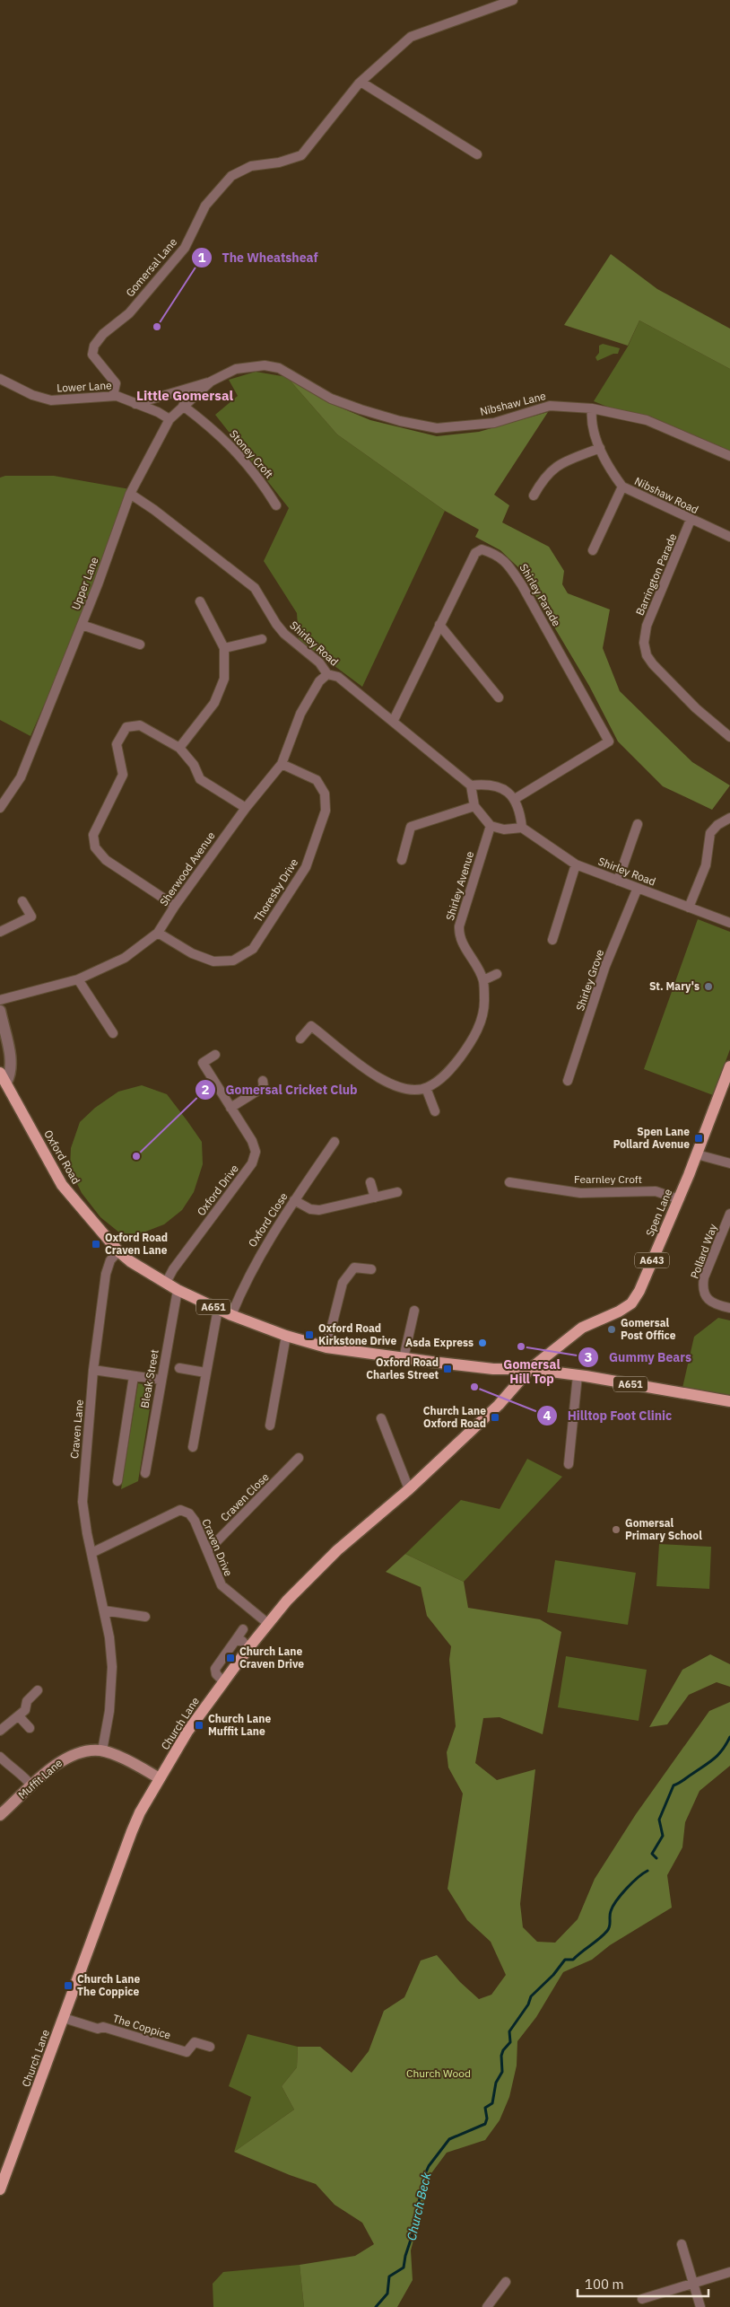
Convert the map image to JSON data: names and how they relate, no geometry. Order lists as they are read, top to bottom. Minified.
{"streets":{"main road":["Oxford Road","Spen Lane","A643","A651","Church Lane","Muffit Lane"],"street":["Gomersal Lane","Lower Lane","Nibshaw Lane","Stoney Croft","Nibshaw Road","Barrington Parade","Upper Lane","Shirley Parade","Shirley Road","Sherwood Avenue","Shirley Avenue","Thoresby Drive","Shirley Grove","Fearnley Croft","Oxford Drive","Oxford Close","Pollard Way","Bleak Street","Craven Lane","Craven Close","Craven Drive","The Coppice"]},"crossings":[["Gomersal Lane","Lower Lane"],["Lower Lane","Upper Lane"],["Nibshaw Lane","Nibshaw Road"],["Nibshaw Lane","Upper Lane"],["Stoney Croft","Upper Lane"],["Nibshaw Road","Barrington Parade"],["Upper Lane","Shirley Road"],["Shirley Parade","Shirley Road"],["Shirley Road","Sherwood Avenue"],["Shirley Road","Shirley Grove"],["Sherwood Avenue","Thoresby Drive"],["Oxford Road","Oxford Drive"],["Oxford Road","Spen Lane"],["Oxford Road","Oxford Close"],["Oxford Road","Bleak Street"],["Oxford Road","Craven Lane"],["Oxford Road","Church Lane"],["Fearnley Croft","Spen Lane"],["Spen Lane","Church Lane"],["Craven Lane","Craven Drive"],["Craven Lane","Muffit Lane"],["Craven Close","Craven Drive"],["Craven Drive","Church Lane"],["Church Lane","The Coppice"]],"districts":["Little Gomersal","Gomersal Hill Top"],"water":["Church Beck"],"parks":["Church Wood"],"places":{"other":["The Wheatsheaf","St. Mary's","Gomersal Cricket Club","Gomersal Post Office","Asda Express","Gummy Bears","Hilltop Foot Clinic","Gomersal Primary School"],"transit":["Spen Lane Pollard Avenue","Oxford Road Craven Lane","Oxford Road Kirkstone Drive","Oxford Road Charles Street","Church Lane Oxford Road","Church Lane Craven Drive","Church Lane Muffit Lane","Church Lane The Coppice"]},"scale_bar":"100 m"}
